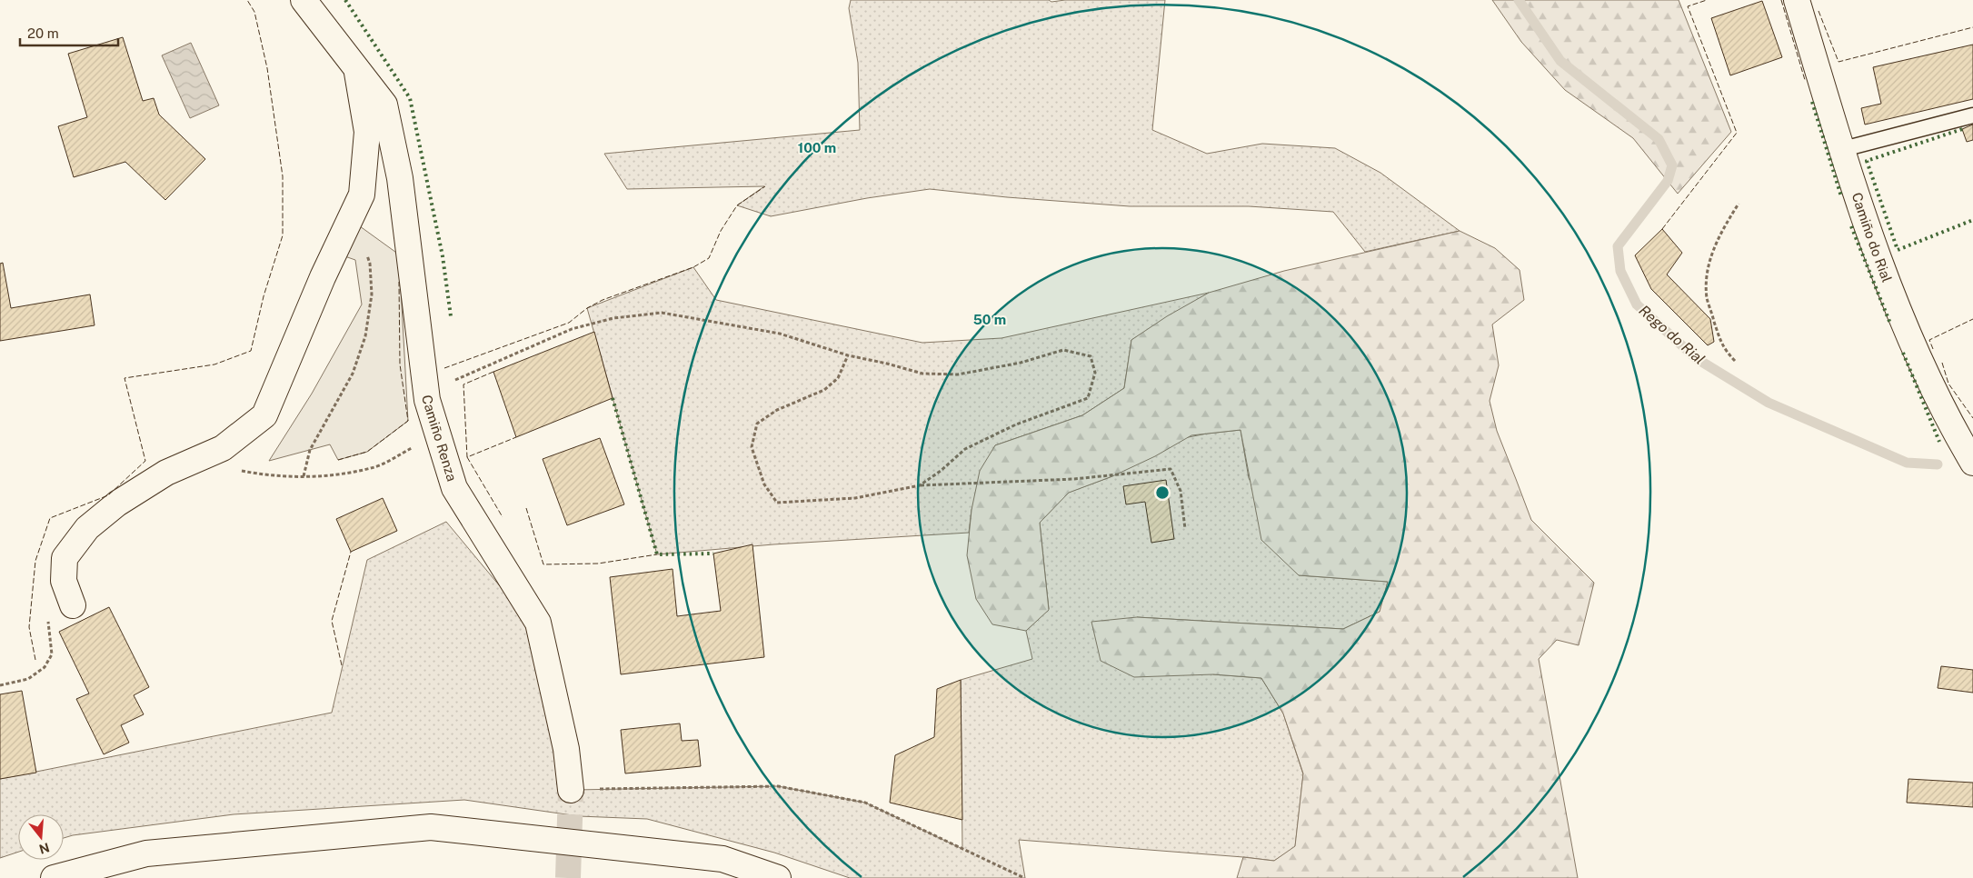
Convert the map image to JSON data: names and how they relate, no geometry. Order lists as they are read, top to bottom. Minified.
{"streets":{"street":["Camiño do Rial","Camiño Renza"]},"water":["Rego do Rial"],"scale_bar":"20 m","north":"bottom","rings":["100 m","50 m"]}
